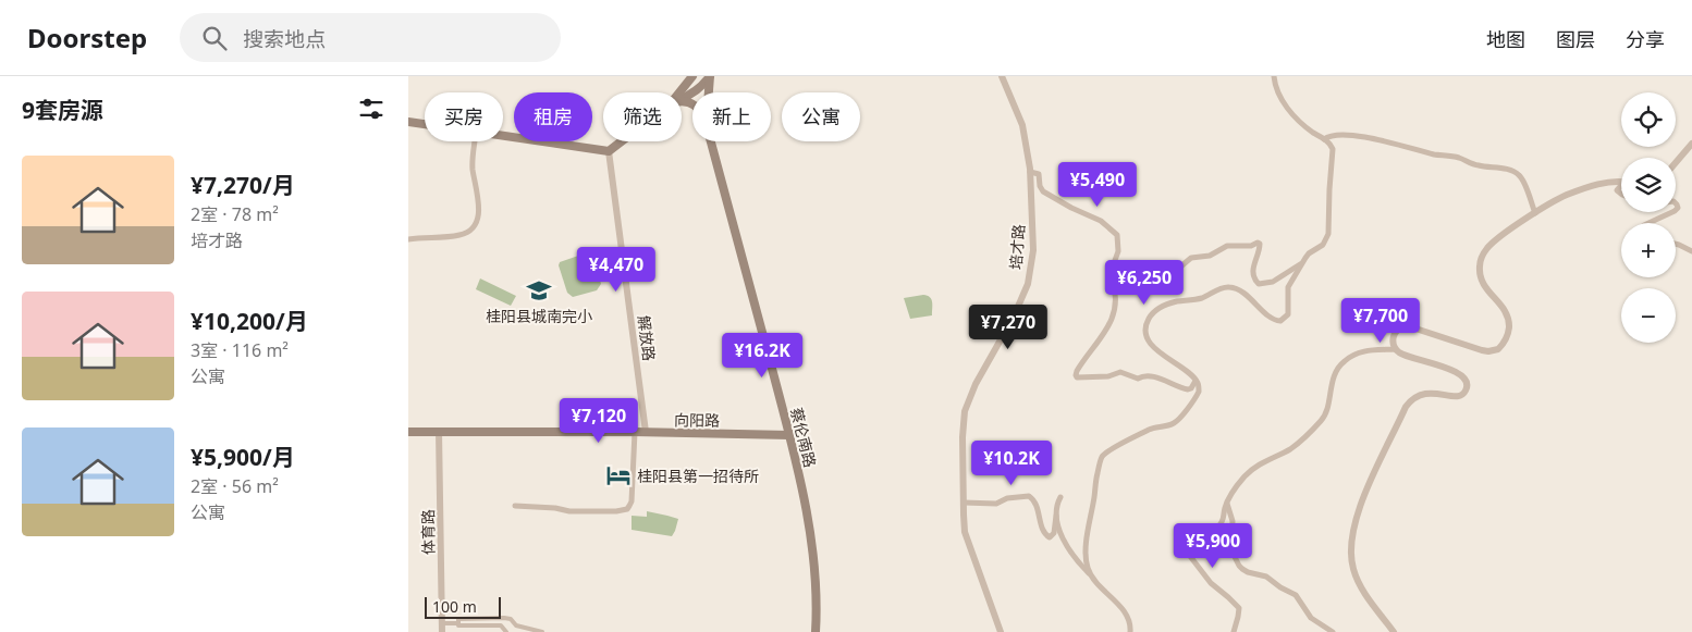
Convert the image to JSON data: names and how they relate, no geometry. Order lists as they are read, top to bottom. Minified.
{"streets":{"main road":["向阳路","蔡伦南路"],"street":["培才路","解放路","体育路"]},"crossings":[["解放路","向阳路"],["向阳路","蔡伦南路"],["向阳路","体育路"]],"places":{"school or university":["桂阳县城南完小"],"hotel":["桂阳县第一招待所"]},"scale_bar":"100 m","page":{"header":"Doorstep","search":"搜索地点","nav":["地图","图层","分享"],"heading":"9套房源","map_buttons":["+","−"],"chip":["买房","租房","筛选","新上","公寓"],"list":[{"name":"¥7,270/月","note":"2室 · 78 m² · 培才路"},{"name":"¥10,200/月","note":"3室 · 116 m² · 公寓"},{"name":"¥5,900/月","note":"2室 · 56 m² · 公寓"}],"price":["¥5,490","¥4,470","¥6,250","¥7,700","¥7,270","¥16.2K","¥7,120","¥10.2K","¥5,900"],"scale":"100 m"}}
